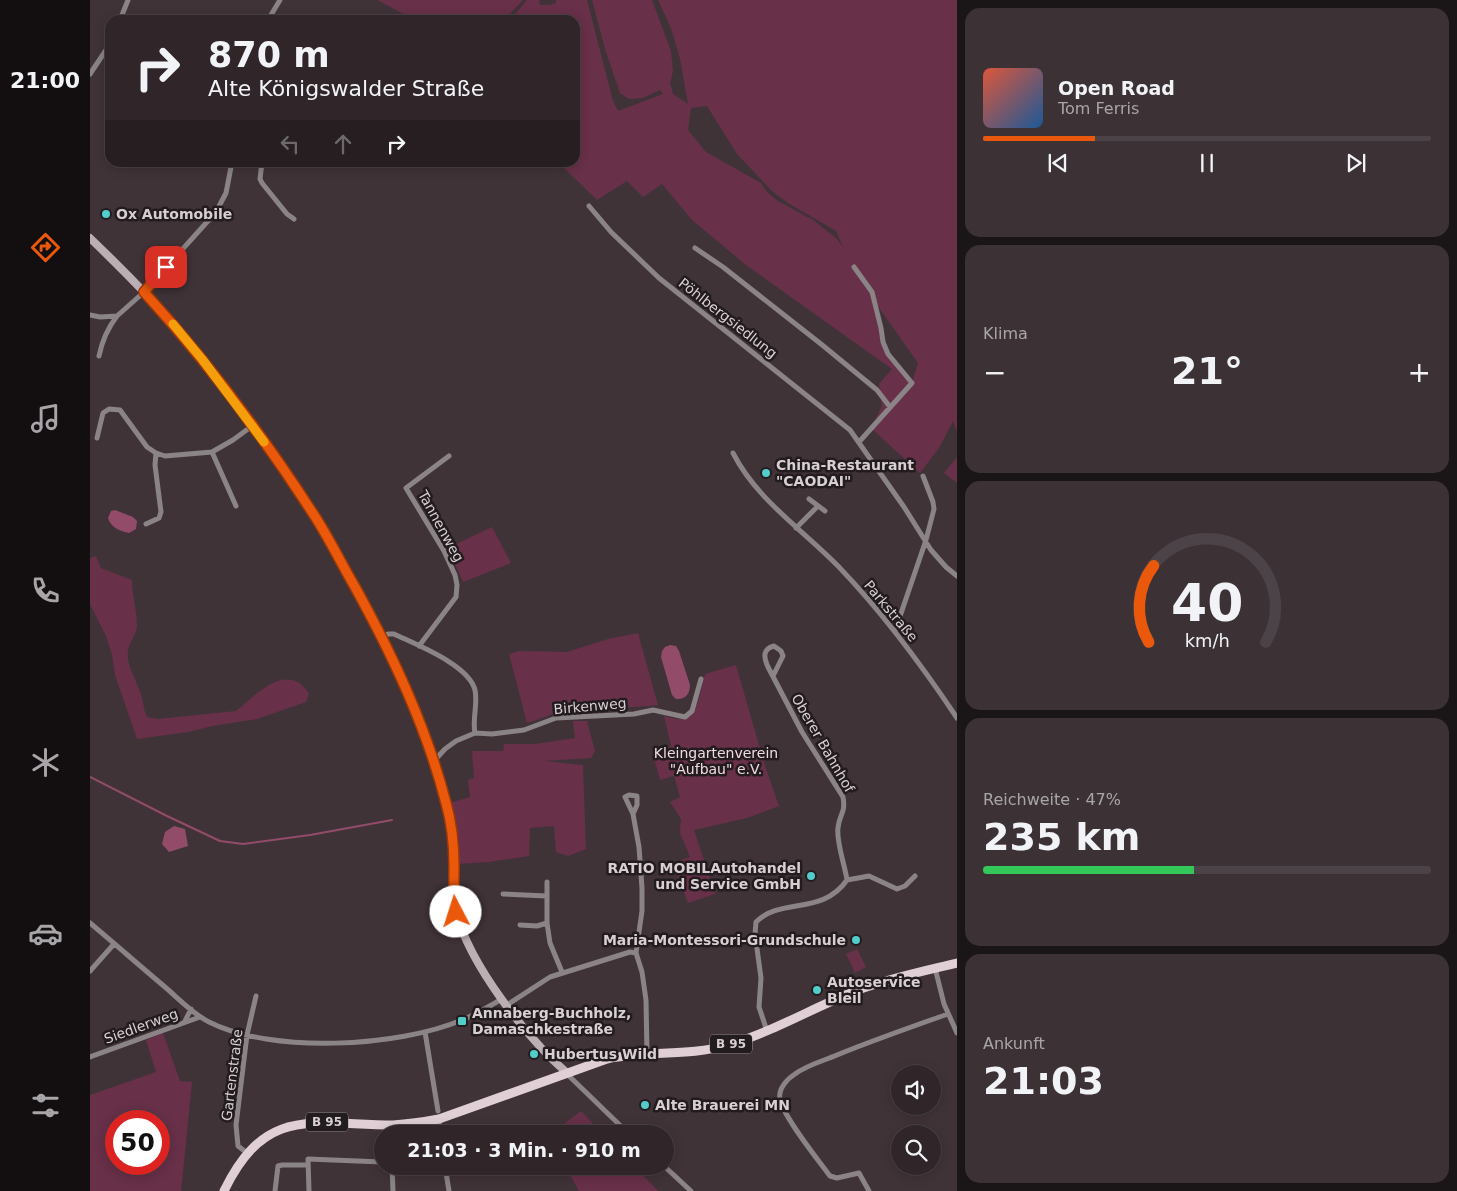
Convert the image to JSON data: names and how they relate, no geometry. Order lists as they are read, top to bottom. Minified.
{"streets":{"main road":["B 95"],"street":["Pöhlbergsiedlung","Tannenweg","Parkstraße","Birkenweg","Oberer Bahnhof","Siedlerweg","Gartenstraße"]},"crossings":[["B 95","Gartenstraße"]],"parks":["Kleingartenverein \"Aufbau\" e.V."],"places":{"other":["Ox Automobile","China-Restaurant \"CAODAI\"","RATIO MOBILAutohandel und Service GmbH","Maria-Montessori-Grundschule","Autoservice Bleil","Hubertus Wild","Alte Brauerei MN"],"transit":["Annaberg-Buchholz, Damaschkestraße"]},"page":{"tabs":"21:00","turn":["870 m","Alte Königswalder Straße"],"song":["Open Road","Tom Ferris"],"tile":["Klima",["Reichweite · 47%","235 km"],["Ankunft","21:03"]],"heat":["−","21°","+"],"limit":"50","trip":"21:03 · 3 Min. · 910 m","gauge":["40","km/h"]}}
